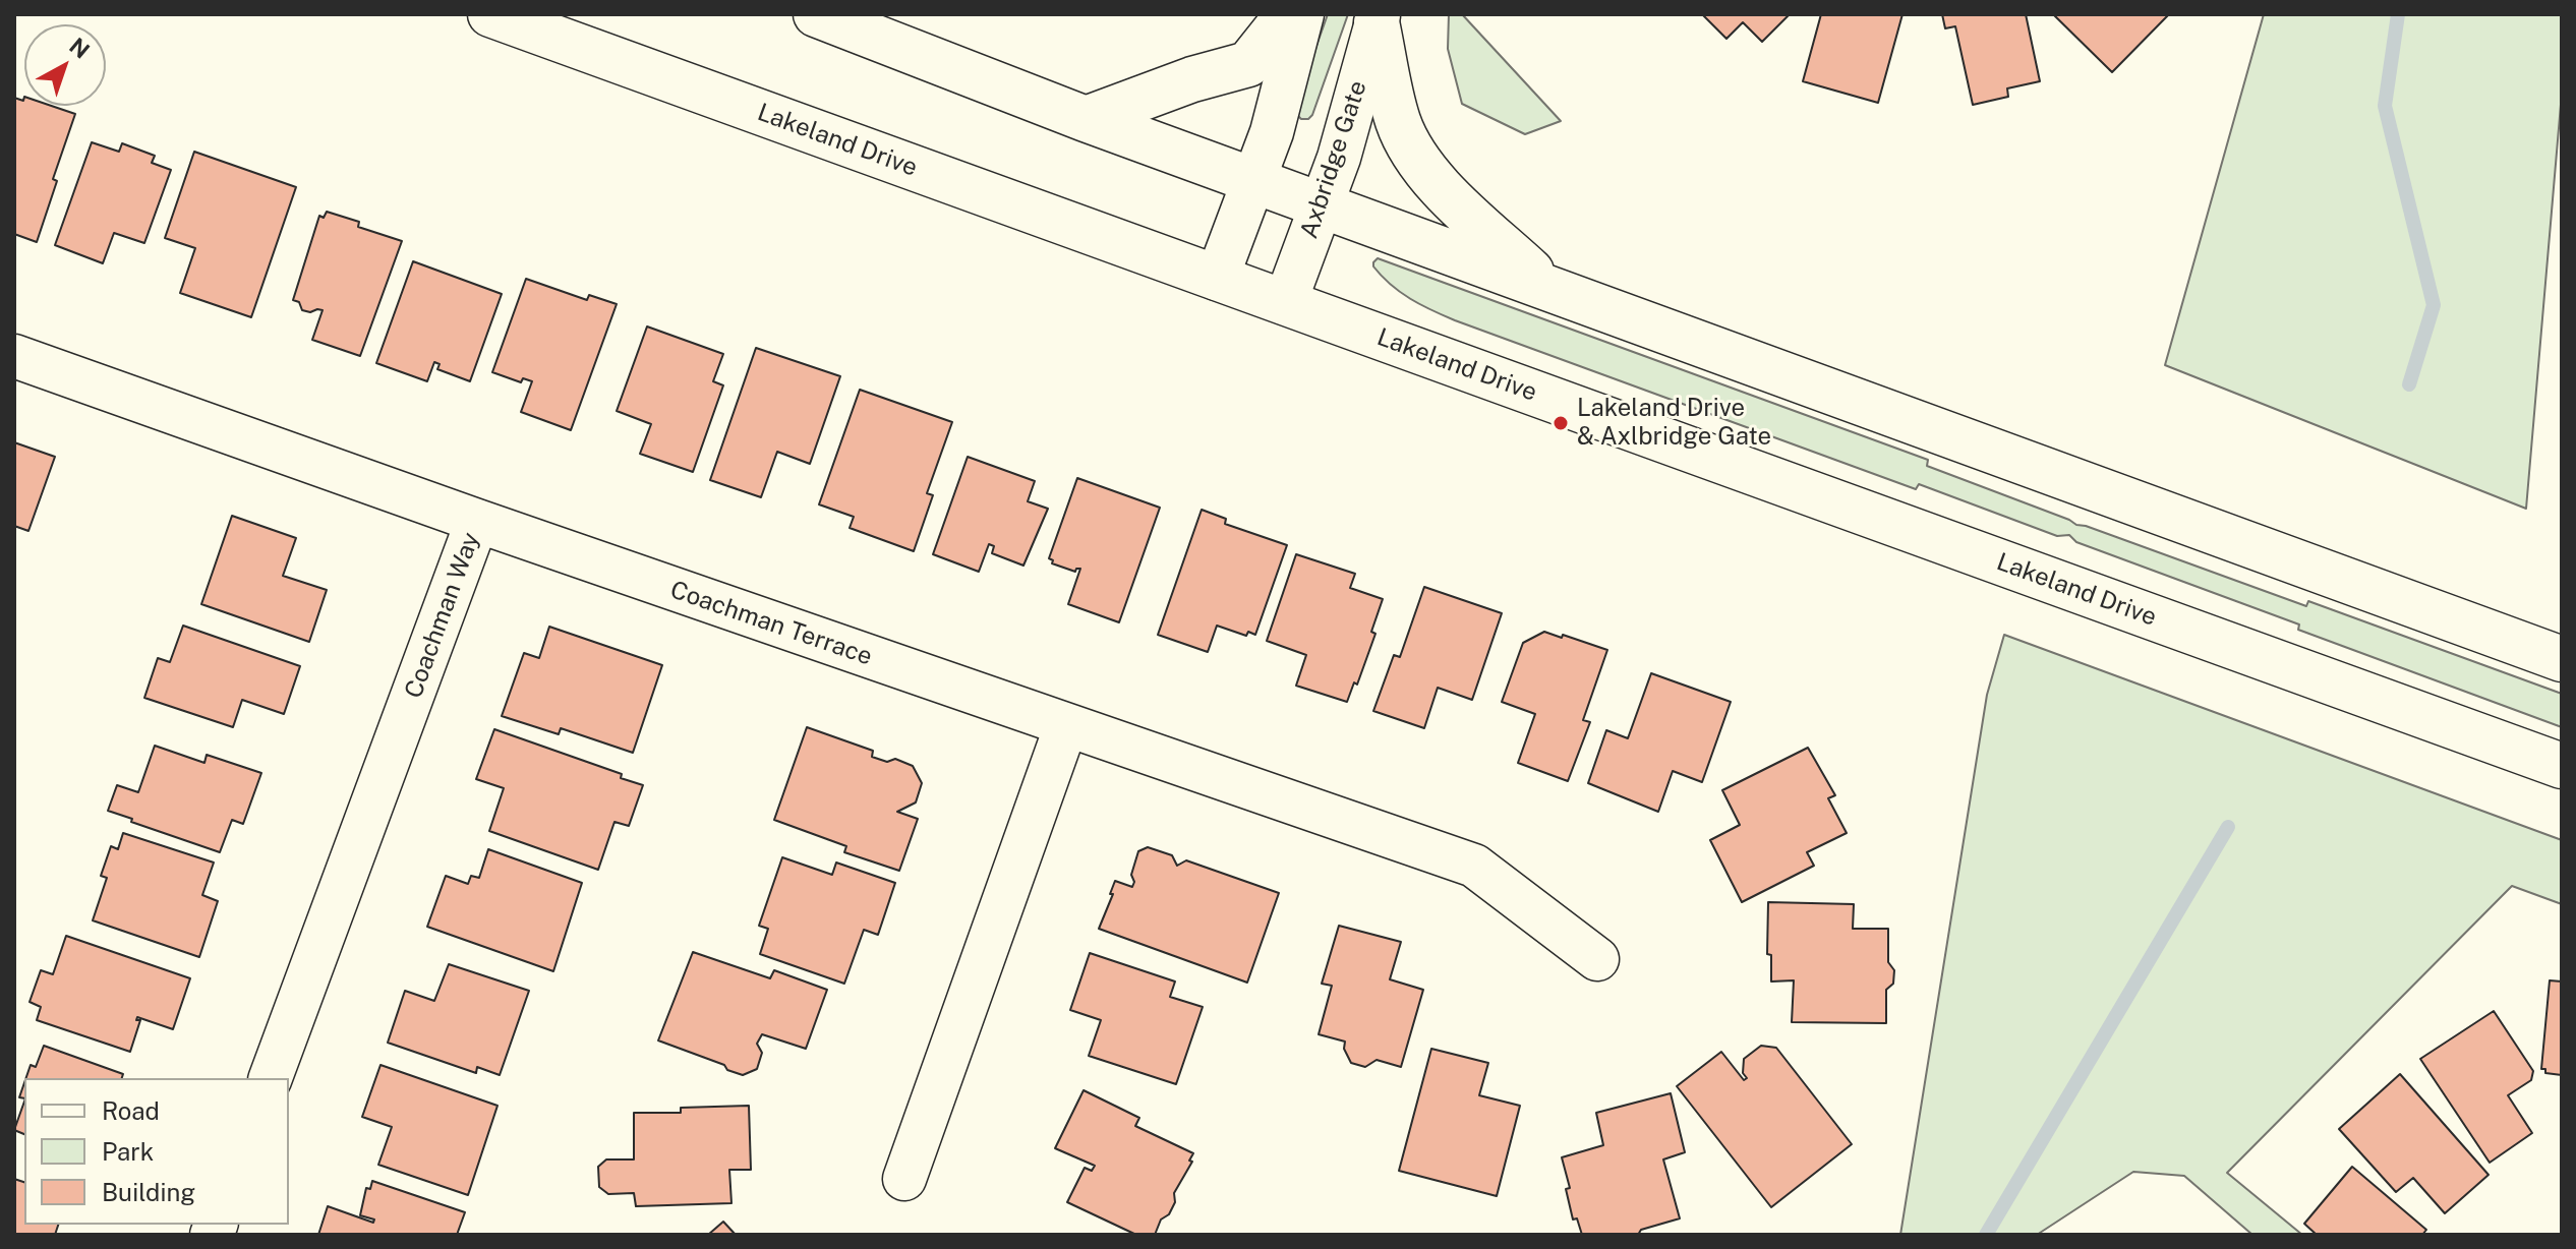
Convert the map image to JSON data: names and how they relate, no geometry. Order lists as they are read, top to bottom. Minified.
{"streets":{"main road":["Lakeland Drive"],"street":["Axbridge Gate","Coachman Way","Coachman Terrace"]},"crossings":[["Lakeland Drive","Axbridge Gate"],["Coachman Way","Coachman Terrace"]],"places":["Lakeland Drive & Axlbridge Gate"],"legend":["Road","Park","Building"],"north":"top right"}
